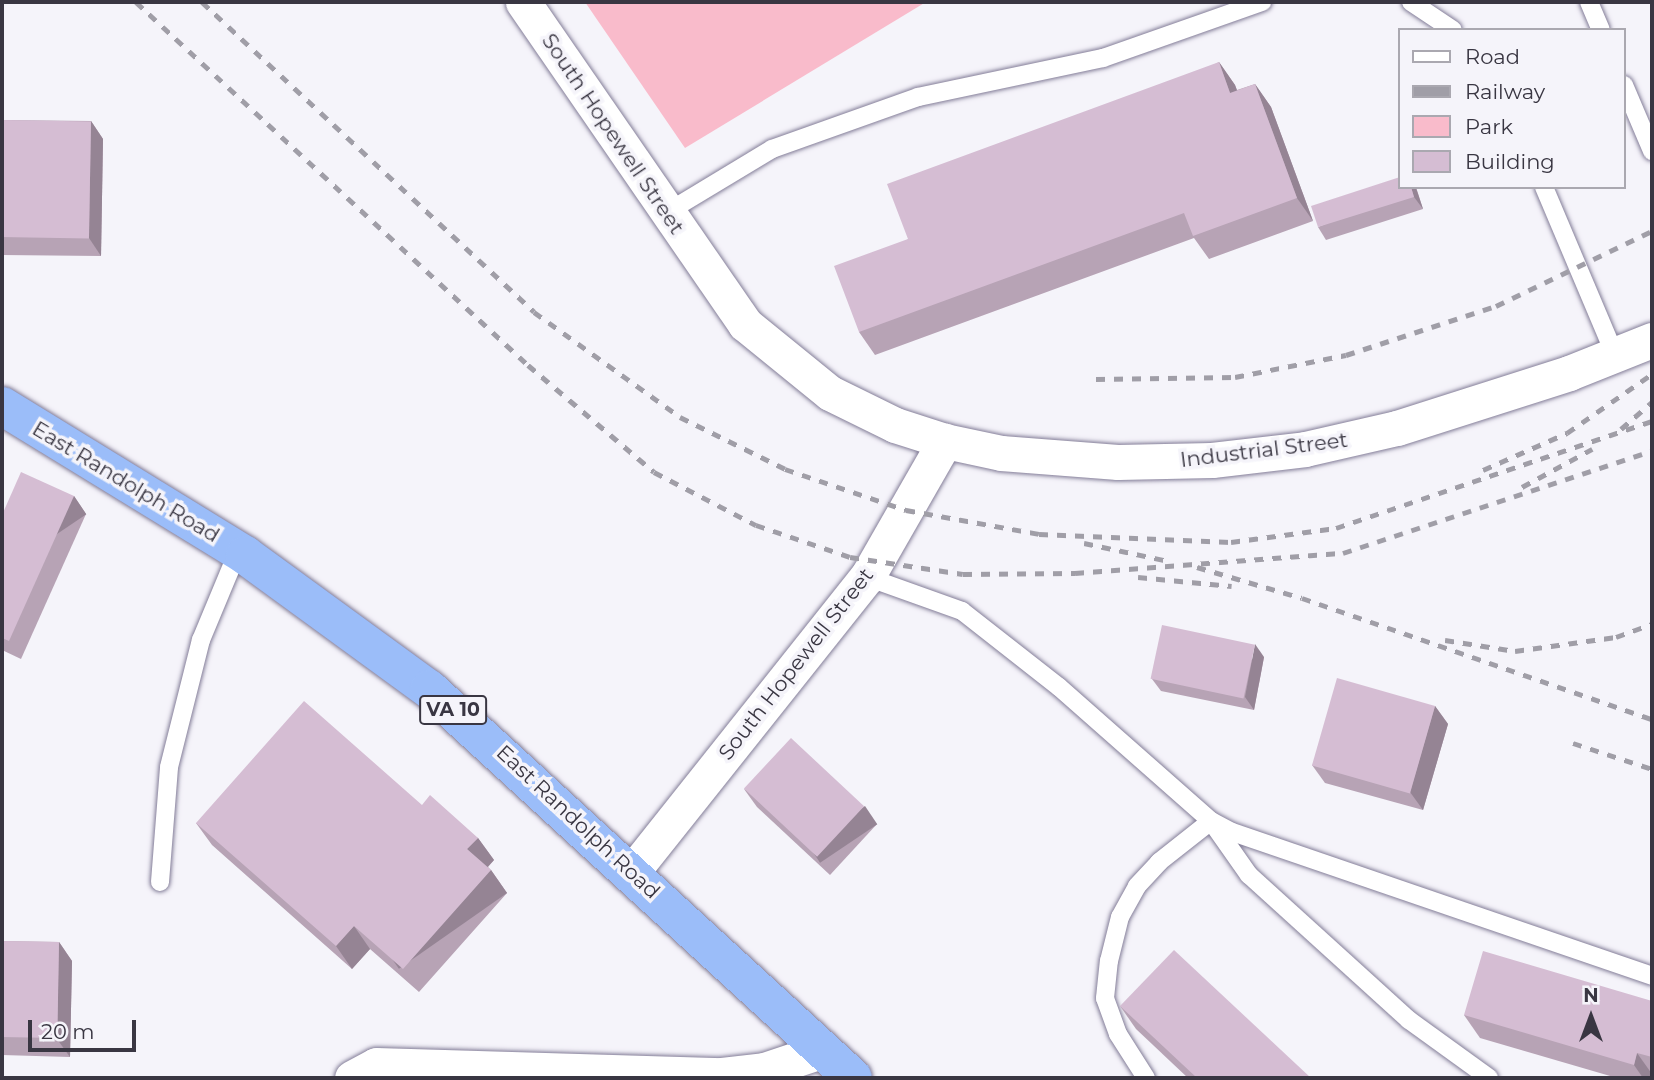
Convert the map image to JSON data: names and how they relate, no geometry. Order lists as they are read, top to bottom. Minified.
{"streets":{"highway":["East Randolph Road","VA 10"],"street":["South Hopewell Street","Industrial Street"]},"crossings":[["South Hopewell Street","Industrial Street"],["South Hopewell Street","East Randolph Road"]],"legend":["Road","Railway","Park","Building"],"scale_bar":"20 m","north":"top"}
